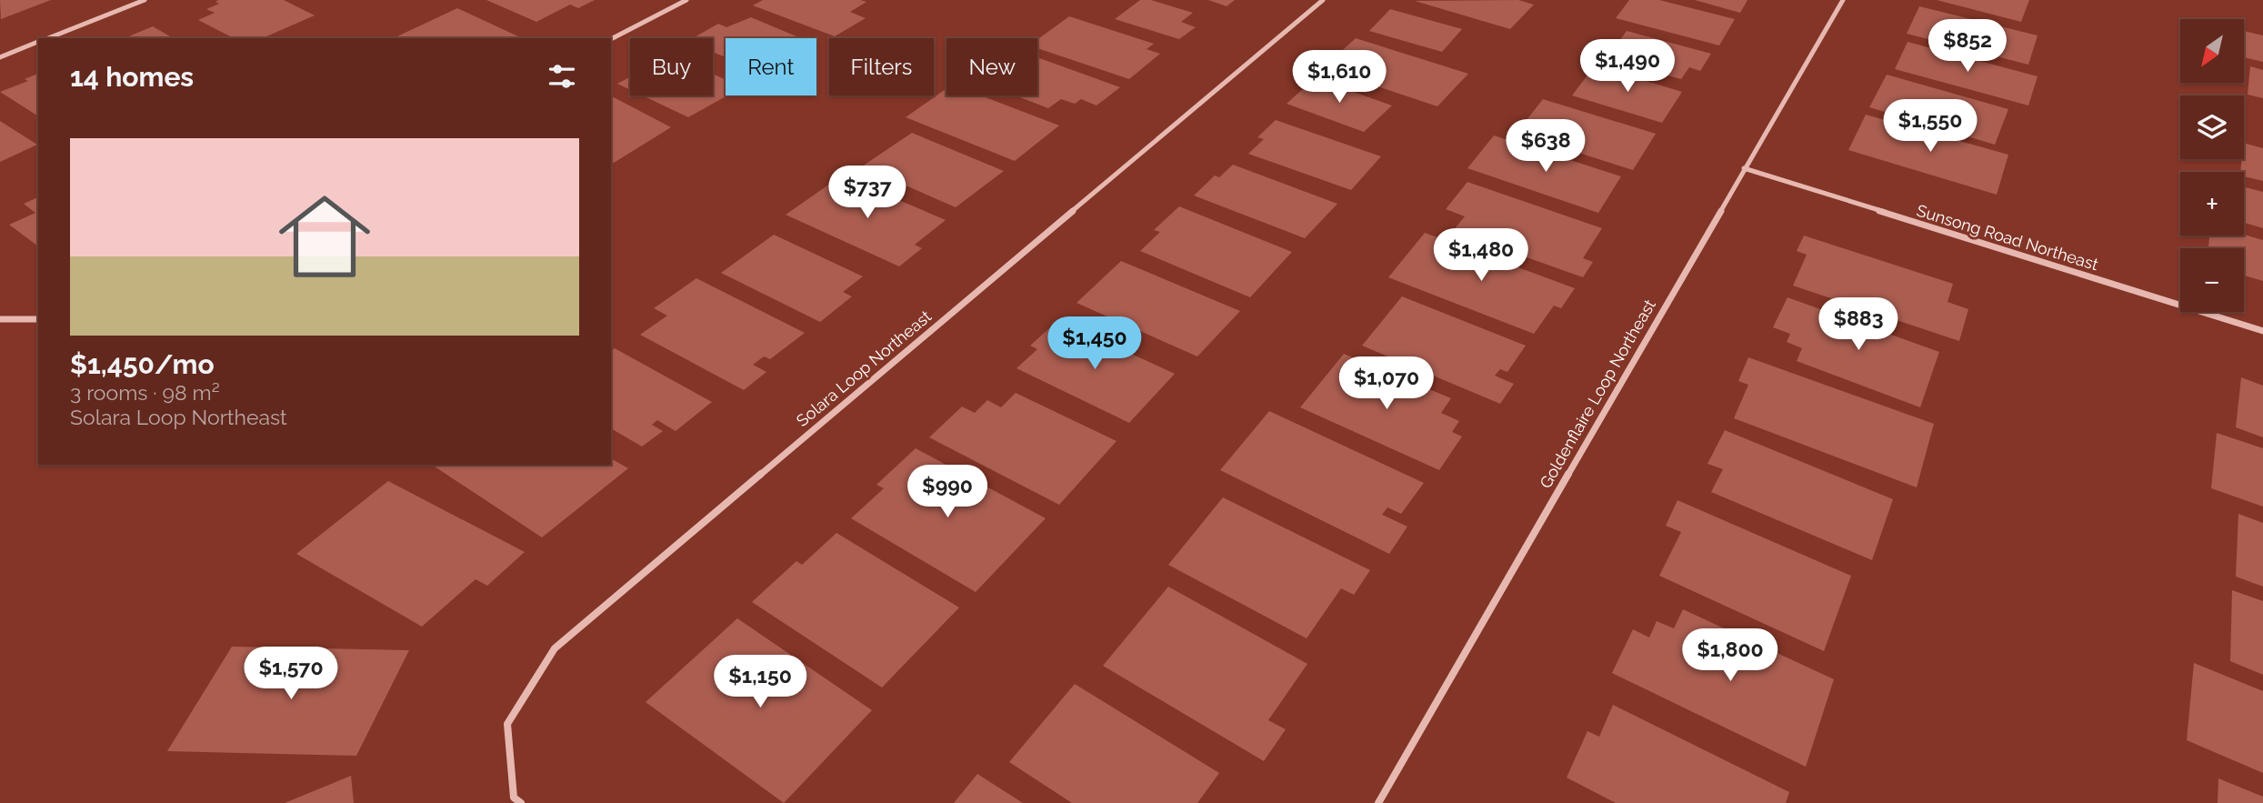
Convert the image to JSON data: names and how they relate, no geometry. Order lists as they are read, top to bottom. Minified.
{"streets":{"street":["Sunsong Road Northeast","Solara Loop Northeast","Goldenflaire Loop Northeast"]},"crossings":[["Sunsong Road Northeast","Goldenflaire Loop Northeast"]],"north":"bottom left","page":{"map_buttons":["+","−"],"price":["$852","$1,490","$1,610","$1,550","$638","$737","$1,480","$883","$1,450","$1,070","$990","$1,800","$1,570","$1,150"],"chip":["Buy","Rent","Filters","New"],"heading":"14 homes","list":[{"name":"$1,450/mo","note":"3 rooms · 98 m² · Solara Loop Northeast"}]}}
